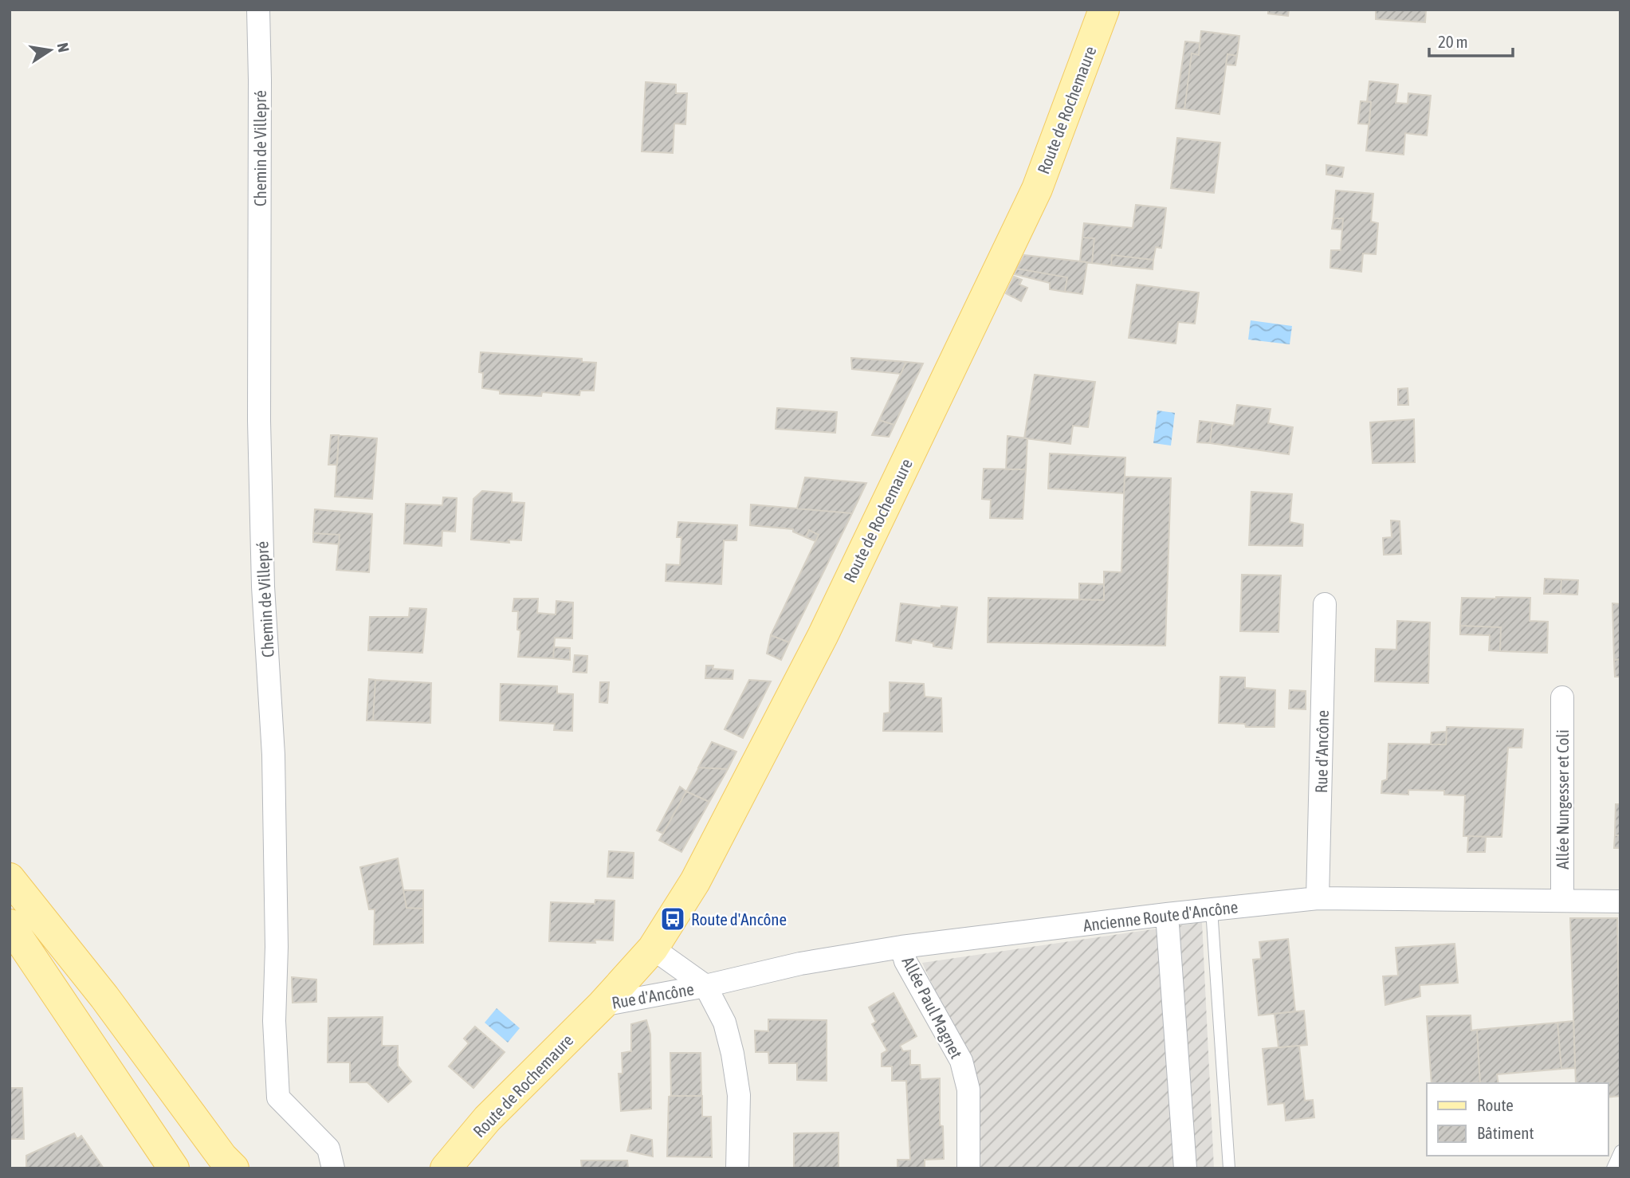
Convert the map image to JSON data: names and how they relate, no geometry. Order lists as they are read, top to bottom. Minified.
{"streets":{"main road":["Route de Rochemaure"],"street":["Chemin de Villepré","Rue d'Ancône","Allée Nungesser et Coli","Ancienne Route d'Ancône","Allée Paul Magnet"]},"crossings":[["Route de Rochemaure","Rue d'Ancône"],["Rue d'Ancône","Ancienne Route d'Ancône"],["Allée Nungesser et Coli","Ancienne Route d'Ancône"],["Ancienne Route d'Ancône","Allée Paul Magnet"]],"places":{"bus stop":["Route d'Ancône"]},"legend":["Route","Bâtiment"],"scale_bar":"20 m","north":"right"}
